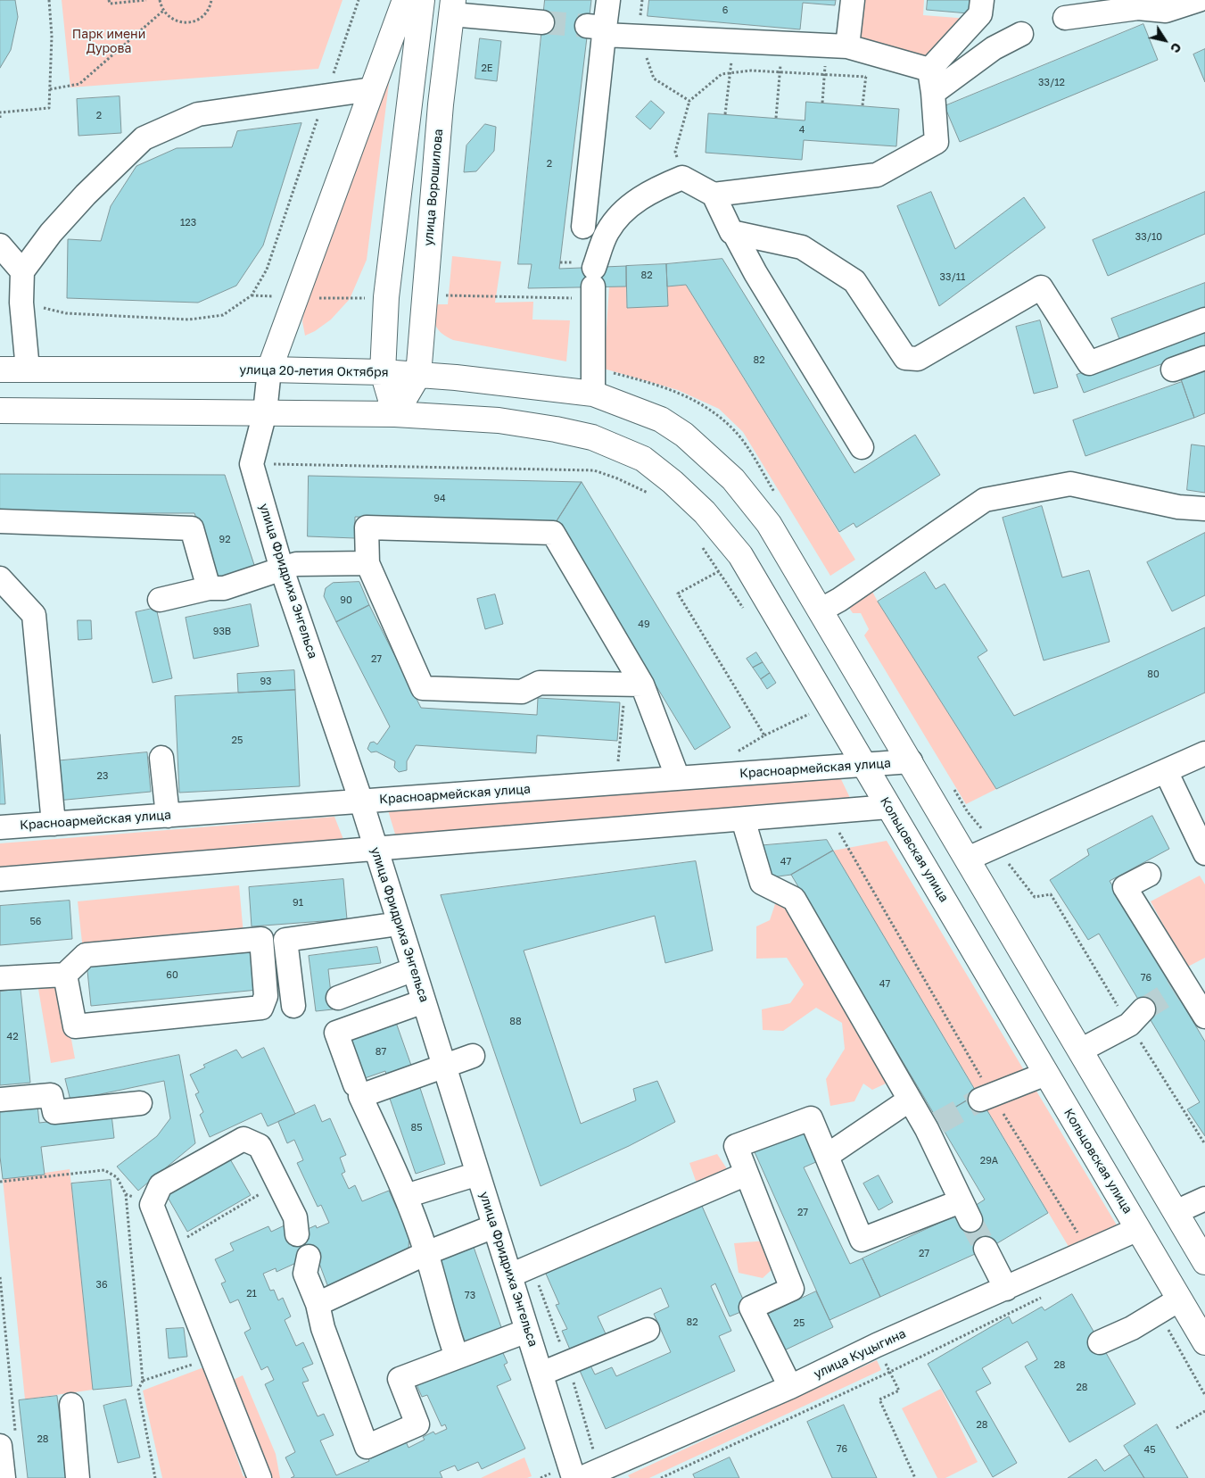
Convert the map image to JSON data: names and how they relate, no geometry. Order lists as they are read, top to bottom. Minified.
{"streets":{"main road":["улица Ворошилова","улица 20-летия Октября","Кольцовская улица"],"street":["улица Фридриха Энгельса","Красноармейская улица","улица Куцыгина"]},"crossings":[["улица Ворошилова","улица 20-летия Октября"],["улица Фридриха Энгельса","Красноармейская улица"],["Красноармейская улица","Кольцовская улица"],["Кольцовская улица","улица Куцыгина"]],"parks":["Парк имени Дурова"],"house_numbers":["6","2Е","33/12","2","4","2","123","33/10","82","33/11","82","94","92","90","49","93В","27","80","93","25","23","47","91","56","60","76","47","88","42","87","85","29А","27","27","36","21","73","82","25","28","28","28","28","76","45"],"north":"bottom right"}
